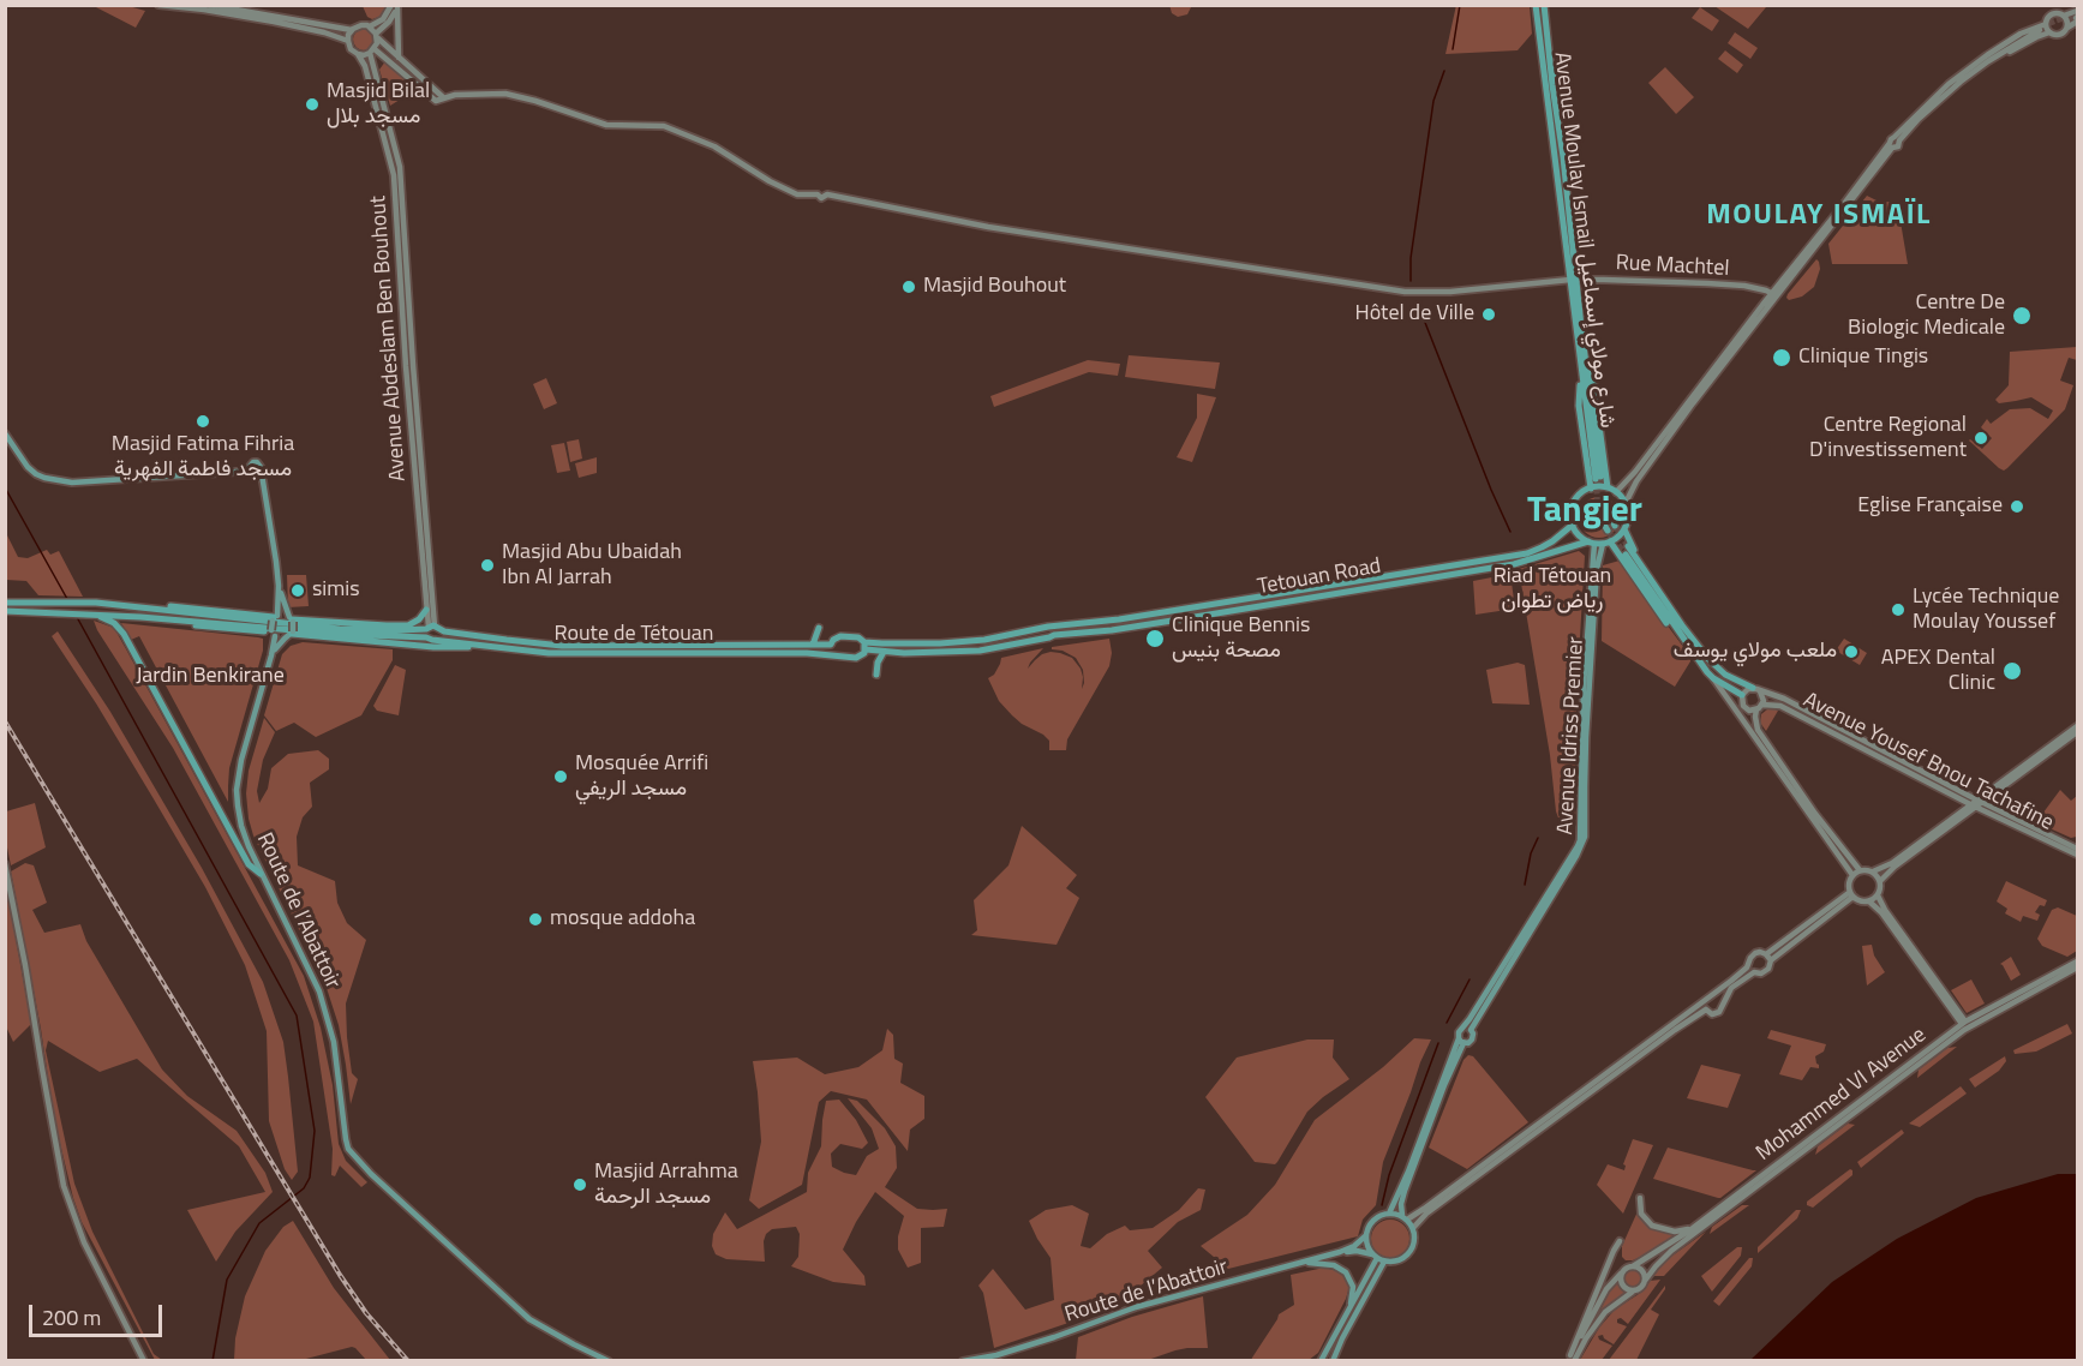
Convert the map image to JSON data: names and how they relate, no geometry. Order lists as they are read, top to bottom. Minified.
{"streets":{"highway":["Avenue Moulay Ismail شارع مولاي إسماعيل","Tetouan Road","Route de Tétouan"],"main road":["Rue Machtel","Avenue Abdeslam Ben Bouhout","Avenue Idriss Premier","Avenue Yousef Bnou Tachafine","Route de l’Abattoir","Mohammed VI Avenue"]},"crossings":[["Avenue Moulay Ismail شارع مولاي إسماعيل","Rue Machtel"],["Avenue Abdeslam Ben Bouhout","Route de Tétouan"],["Tetouan Road","Route de Tétouan"],["Tetouan Road","Avenue Idriss Premier"],["Route de Tétouan","Avenue Idriss Premier"]],"districts":["MOULAY ISMAÏL","Tangier"],"parks":["Riad Tétouan رياض تطوان","Jardin Benkirane"],"places":["Masjid Bilal مسجد بلال","Masjid Bouhout","Hôtel de Ville","Centre De Biologic Medicale","Clinique Tingis","Masjid Fatima Fihria مسجد فاطمة الفهرية","Centre Regional D'investissement","Eglise Française","Masjid Abu Ubaidah Ibn Al Jarrah","simis","Lycée Technique Moulay Youssef","Clinique Bennis مصحة بنيس","ملعب مولاي يوسف","APEX Dental Clinic","Mosquée Arrifi مسجد الريفي","mosque addoha","Masjid Arrahma مسجد الرحمة"],"scale_bar":"200 m"}
